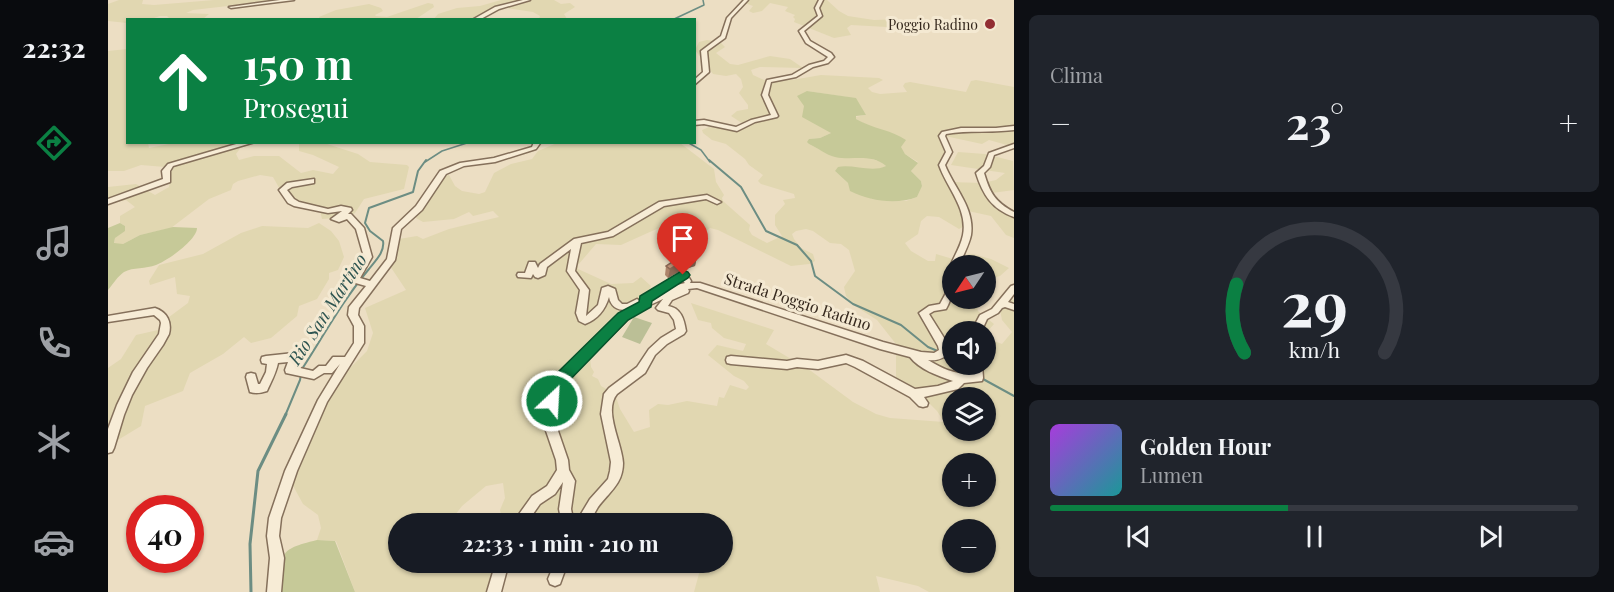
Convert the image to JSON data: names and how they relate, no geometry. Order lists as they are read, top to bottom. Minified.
{"streets":{"street":["Strada Poggio Radino"]},"water":["Rio San Martino"],"places":["Poggio Radino"],"north":"bottom left","page":{"tabs":"22:32","tile":"Clima","turn":["150 m","Prosegui"],"heat":["−","23°","+"],"map_buttons":["+","−"],"song":["Golden Hour","Lumen"],"limit":"40","trip":"22:33 · 1 min · 210 m","gauge":["29","km/h"]}}
